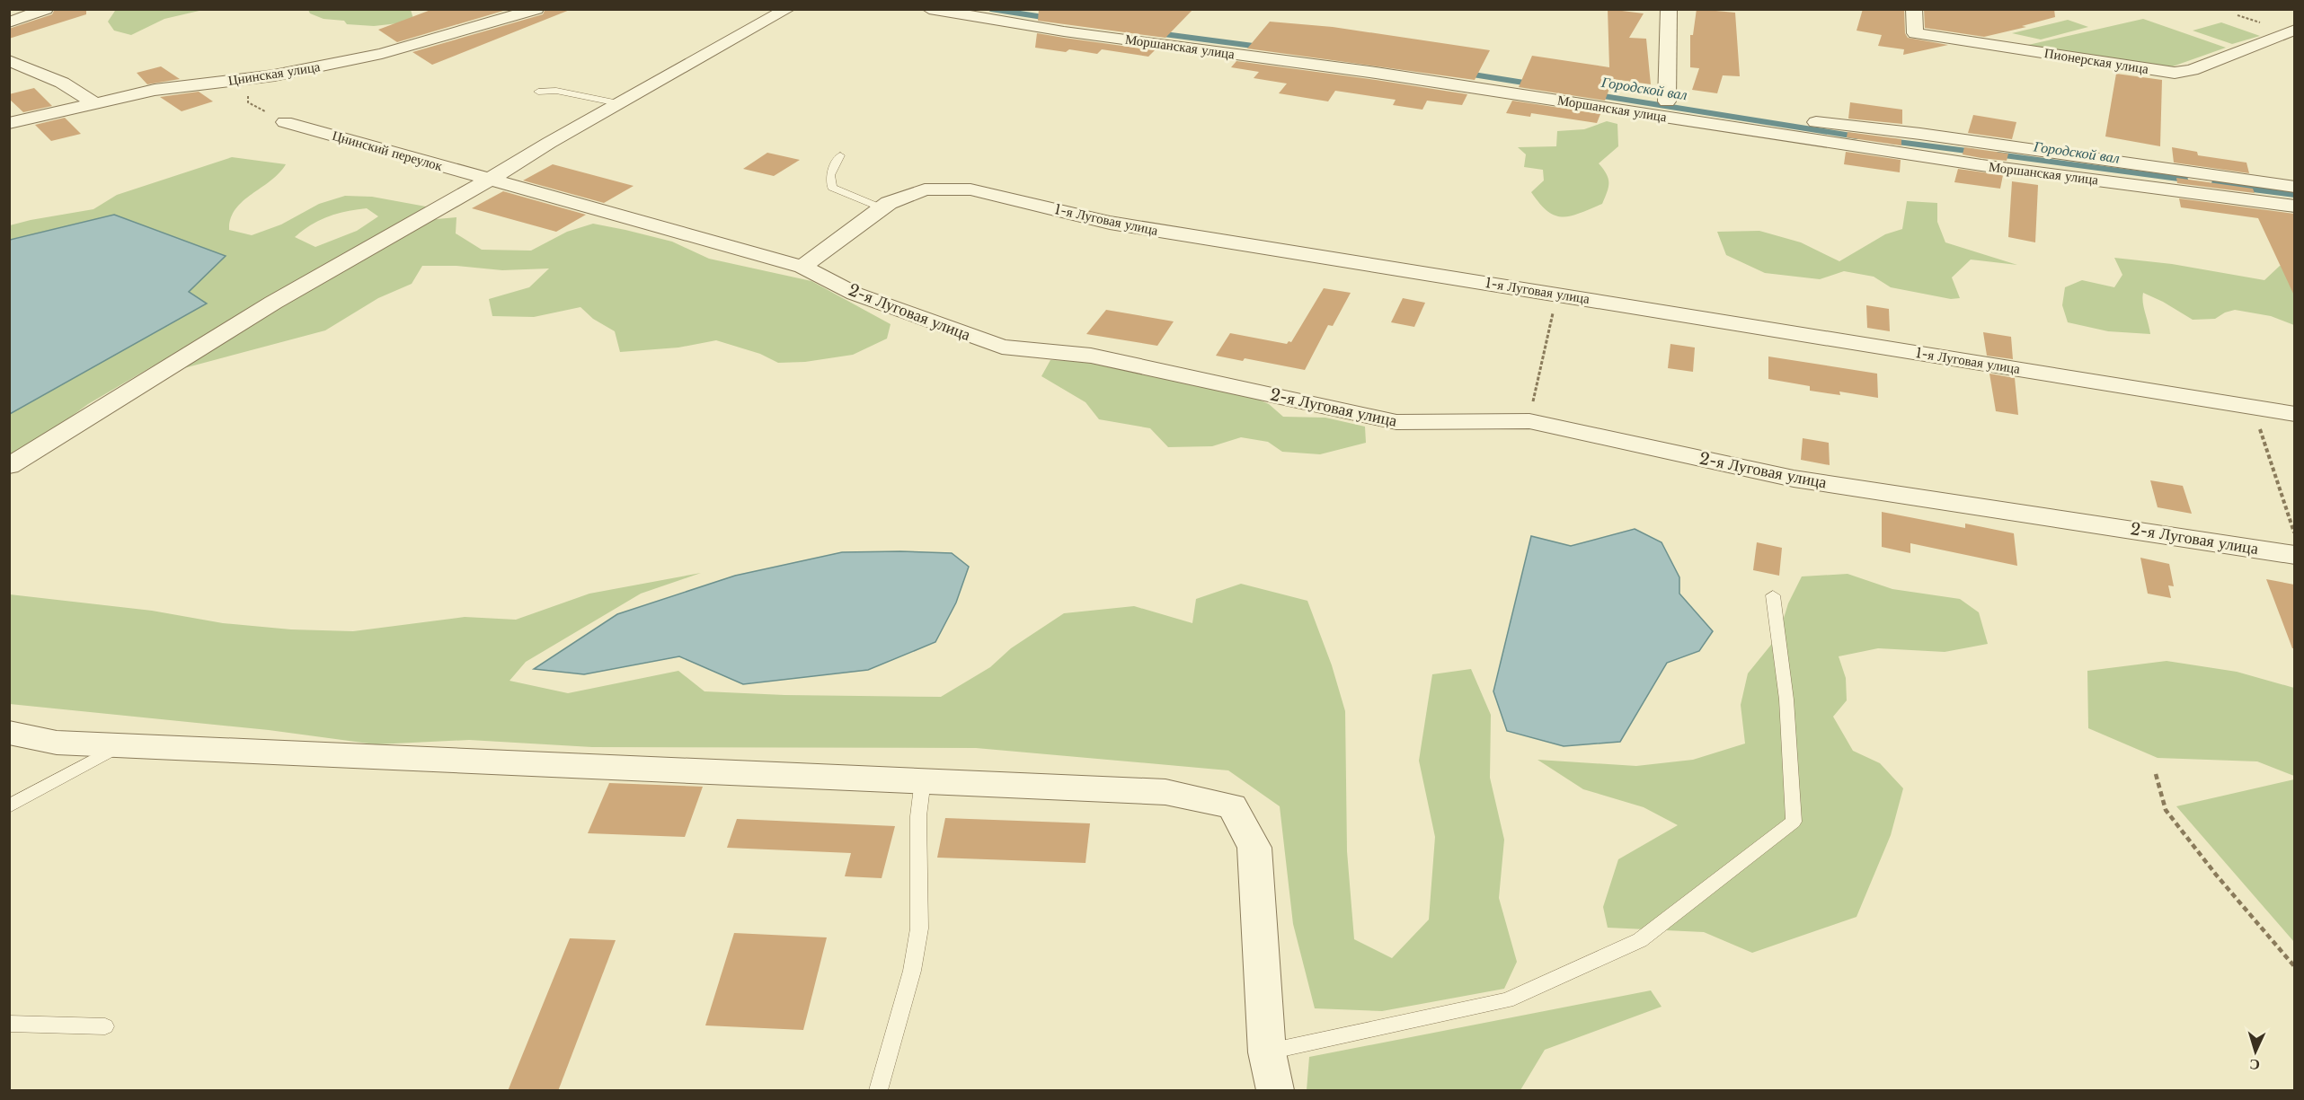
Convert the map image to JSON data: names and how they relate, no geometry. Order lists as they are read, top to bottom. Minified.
{"streets":{"street":["Моршанская улица","Пионерская улица","Цнинская улица","Цнинский переулок","1-я Луговая улица","2-я Луговая улица"]},"crossings":[["Цнинский переулок","2-я Луговая улица"],["1-я Луговая улица","2-я Луговая улица"]],"water":["Городской вал"],"north":"bottom"}
